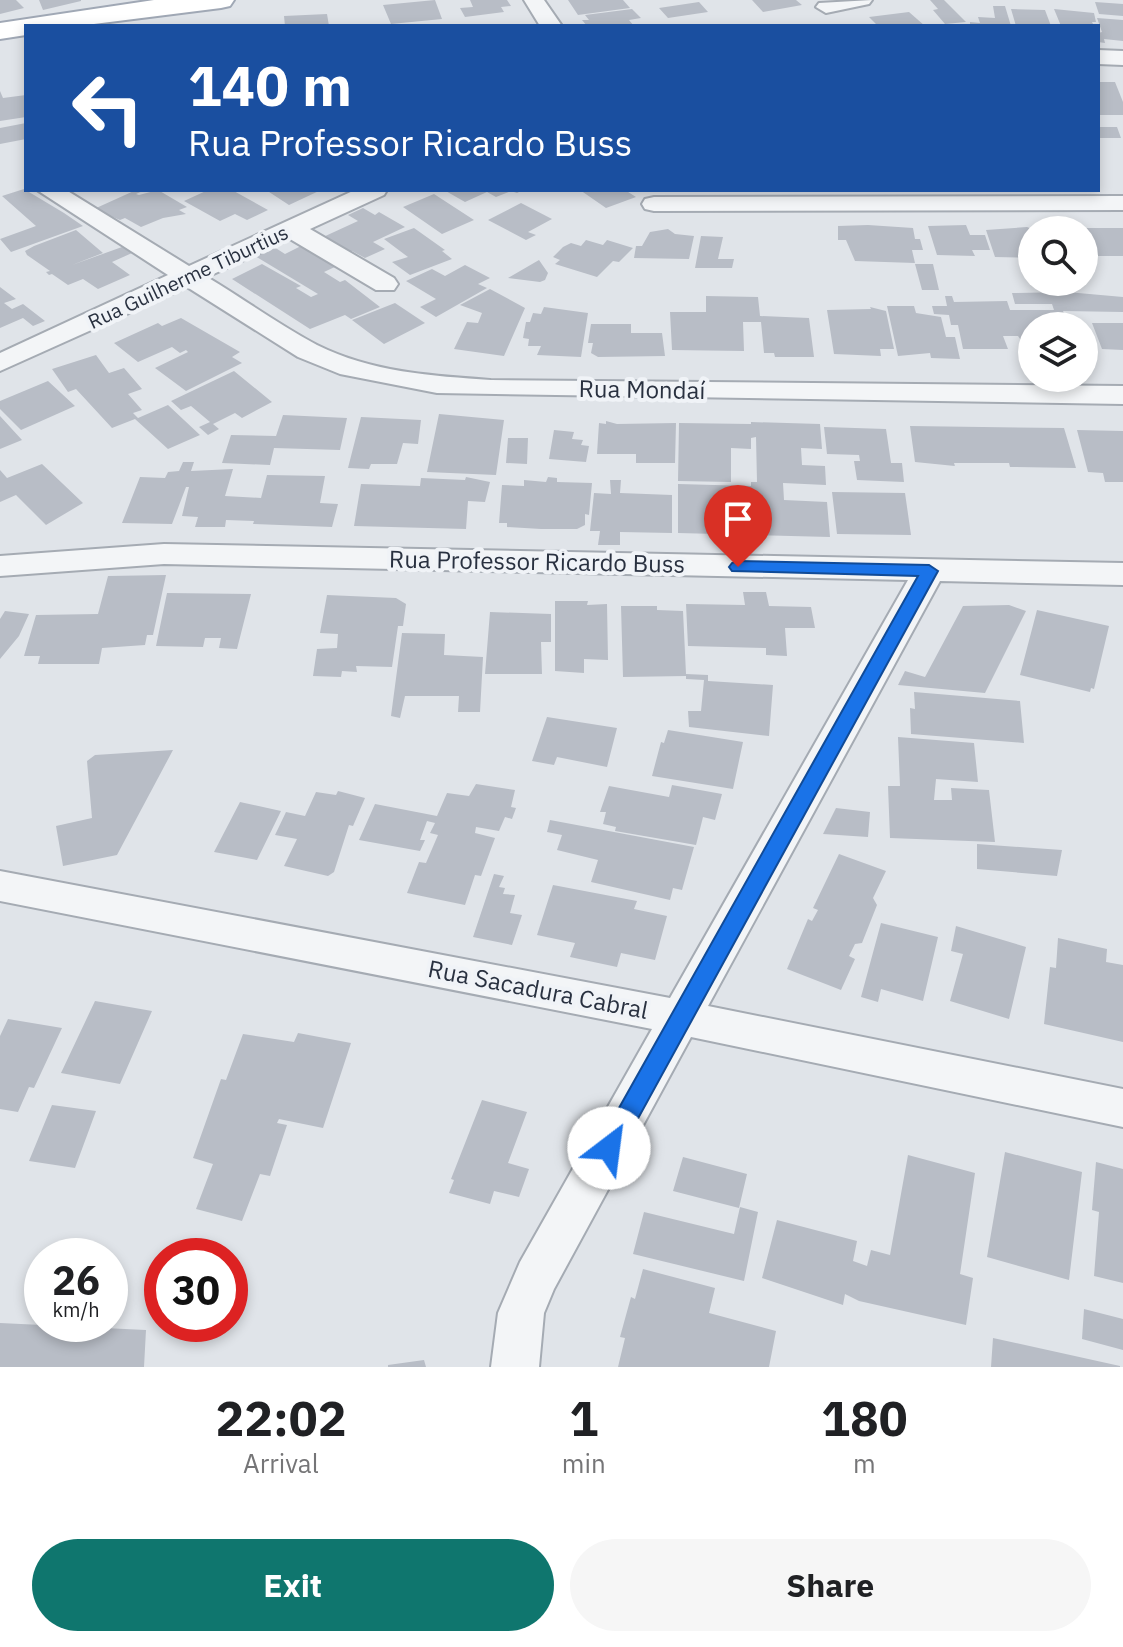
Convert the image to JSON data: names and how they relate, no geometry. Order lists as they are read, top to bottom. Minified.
{"streets":{"street":["Rua Guilherme Tiburtius","Rua Mondaí","Rua Professor Ricardo Buss","Rua Sacadura Cabral"]},"crossings":[["Rua Guilherme Tiburtius","Rua Mondaí"]],"page":{"turn":["140 m","Rua Professor Ricardo Buss"],"speed":"26 km/h","limit":"30","eta":["22:02","Arrival","1","min","180","m"],"buttons":["Exit","Share"]}}
